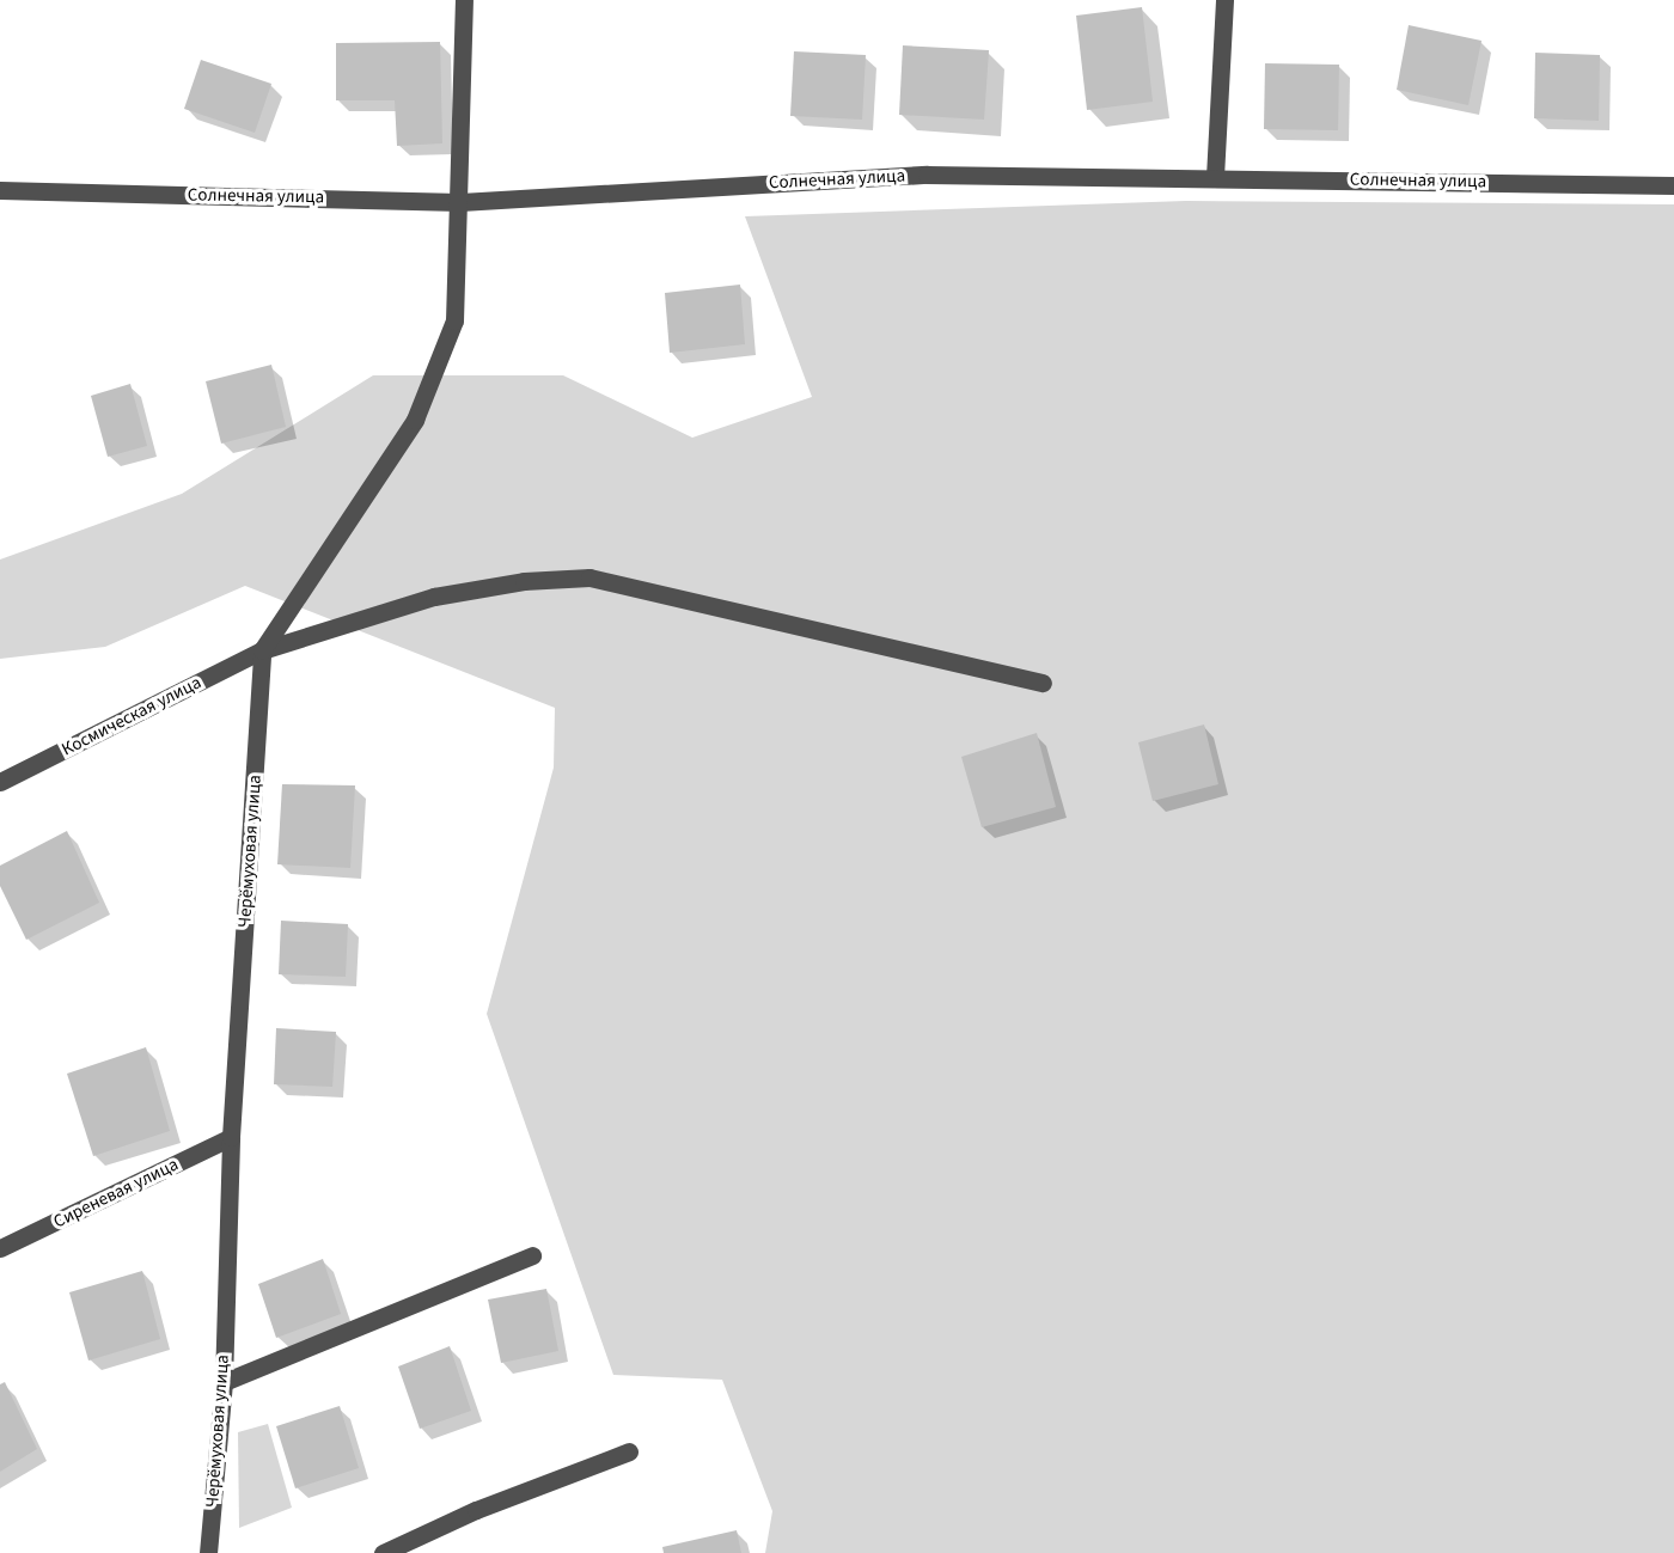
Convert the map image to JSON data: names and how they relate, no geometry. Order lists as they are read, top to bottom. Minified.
{"streets":{"street":["Солнечная улица","Космическая улица","Черёмуховая улица","Сиреневая улица"]},"crossings":[["Солнечная улица","Черёмуховая улица"],["Космическая улица","Черёмуховая улица"],["Черёмуховая улица","Сиреневая улица"]]}
